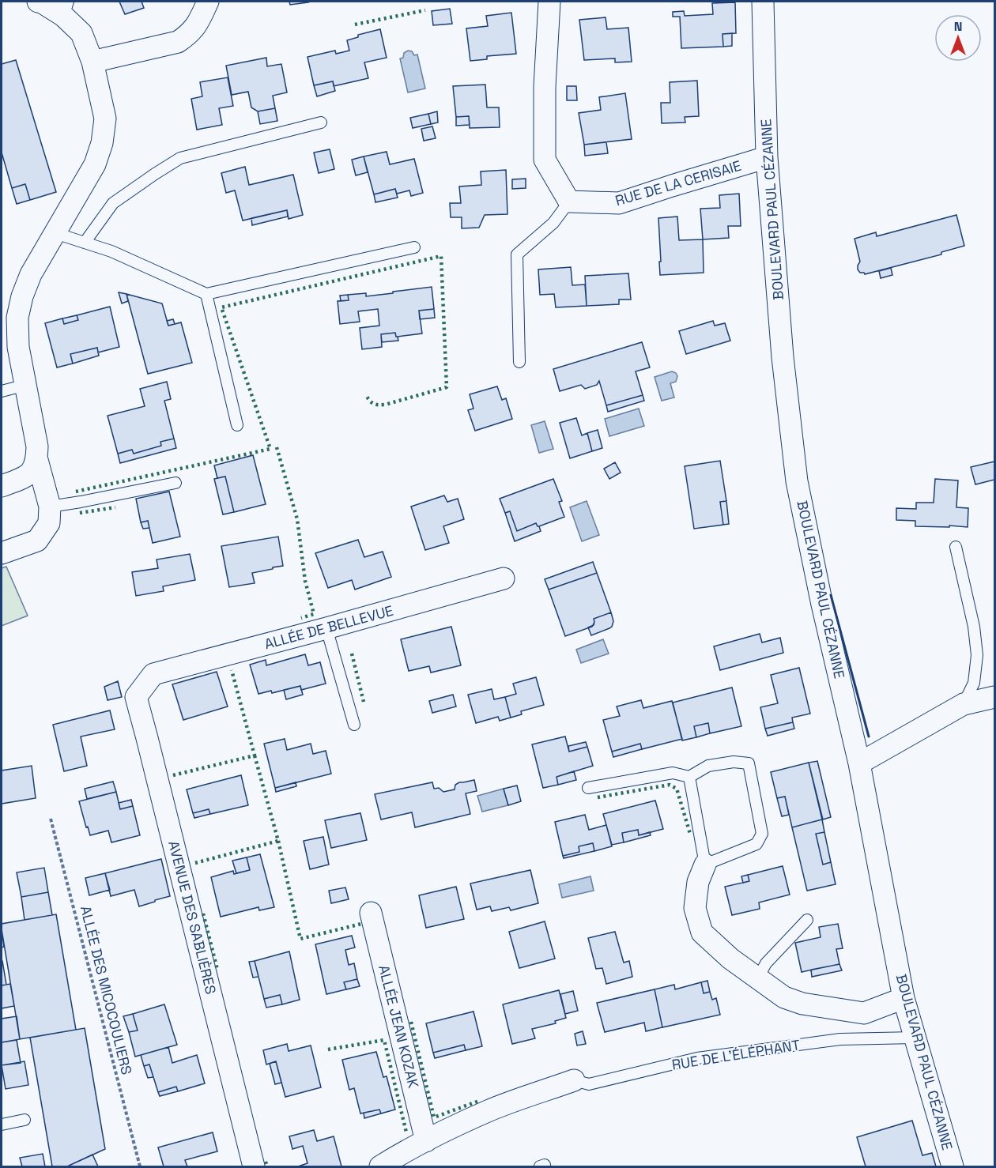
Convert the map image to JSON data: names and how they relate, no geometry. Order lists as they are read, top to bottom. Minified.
{"streets":{"street":["RUE DE LA CERISAIE","BOULEVARD PAUL CÉZANNE","ALLÉE DE BELLEVUE","AVENUE DES SABLIÈRES","ALLÉE JEAN KOZAK","RUE DE L'ÉLÉPHANT"],"path":["ALLÉE DES MICOCOULIERS"]},"crossings":[["RUE DE LA CERISAIE","BOULEVARD PAUL CÉZANNE"],["BOULEVARD PAUL CÉZANNE","RUE DE L'ÉLÉPHANT"],["ALLÉE DE BELLEVUE","AVENUE DES SABLIÈRES"],["ALLÉE JEAN KOZAK","RUE DE L'ÉLÉPHANT"]],"north":"top"}
